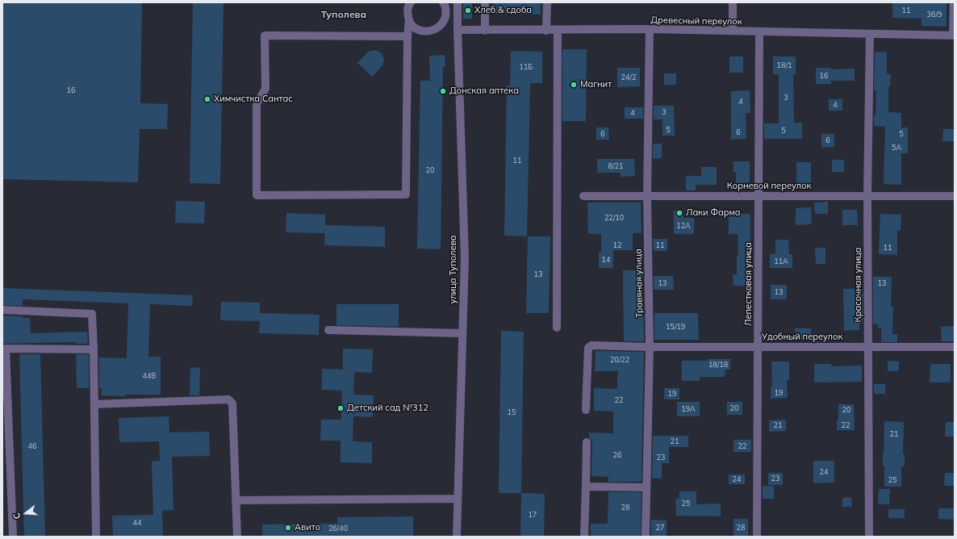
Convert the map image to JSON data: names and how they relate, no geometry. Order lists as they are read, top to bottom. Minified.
{"streets":{"street":["Древесный переулок","Корневой переулок","улица Туполева","Травяная улица","Лепестковая улица","Красочная улица","Удобный переулок"]},"crossings":[["Древесный переулок","улица Туполева"],["Древесный переулок","Травяная улица"],["Древесный переулок","Лепестковая улица"],["Древесный переулок","Красочная улица"],["Корневой переулок","Травяная улица"],["Корневой переулок","Лепестковая улица"],["Корневой переулок","Красочная улица"],["Травяная улица","Удобный переулок"],["Лепестковая улица","Удобный переулок"],["Красочная улица","Удобный переулок"]],"districts":["Туполева"],"places":["Хлеб & сдоба","Магнит","Донская аптека","Химчистка Сантас","Лаки Фарма","Детский сад №312","Авито"],"house_numbers":["11","36/9","18/1","11Б","16","24/2","16","3","4","4","3","4","5","5","6","6","5","6","5А","11","8/21","20","22/10","12А","12","11","11","14","11А","13","13","13","13","15/19","20/22","18/18","44В","19","19","22","20","19А","20","15","21","22","21","21","46","22","26","23","24","23","24","25","25","28","17","44","27","28","26/40"],"north":"left"}
